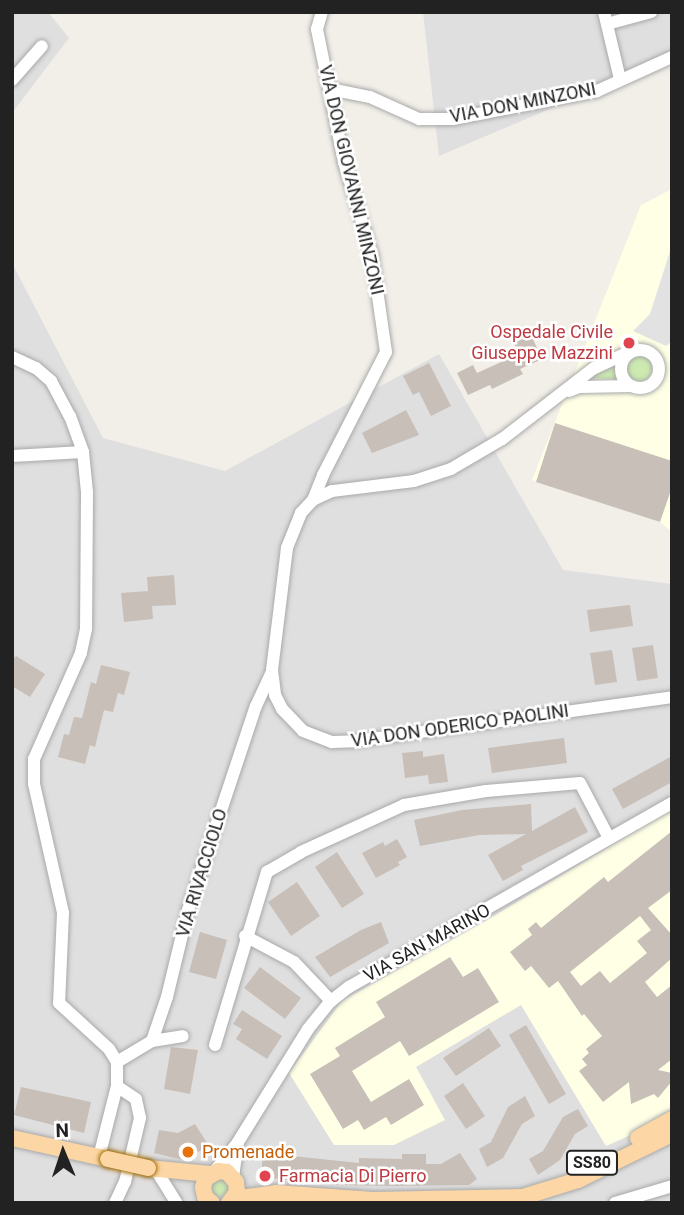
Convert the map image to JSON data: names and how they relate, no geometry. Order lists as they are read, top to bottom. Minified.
{"streets":{"main road":["SS80"],"street":["VIA DON MINZONI","VIA DON GIOVANNI MINZONI","VIA DON ODERICO PAOLINI","VIA RIVACCIOLO","VIA SAN MARINO"]},"crossings":[["VIA DON MINZONI","VIA DON GIOVANNI MINZONI"],["VIA DON GIOVANNI MINZONI","VIA DON ODERICO PAOLINI"],["VIA DON ODERICO PAOLINI","VIA RIVACCIOLO"],["VIA SAN MARINO","SS80"]],"places":["Ospedale Civile Giuseppe Mazzini","Promenade","Farmacia Di Pierro"],"north":"top"}
